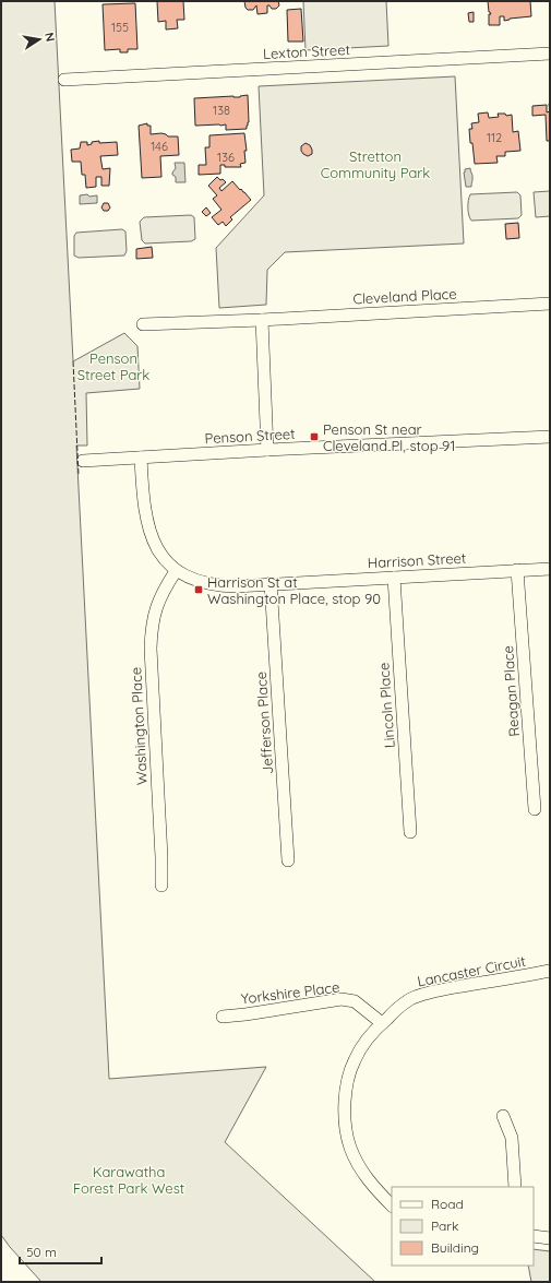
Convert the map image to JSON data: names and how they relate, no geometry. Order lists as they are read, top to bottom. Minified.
{"streets":{"street":["Lexton Street","Cleveland Place","Penson Street","Harrison Street","Reagan Place","Lincoln Place","Jefferson Place","Washington Place","Lancaster Circuit","Yorkshire Place"]},"crossings":[["Penson Street","Harrison Street"],["Harrison Street","Reagan Place"],["Harrison Street","Lincoln Place"],["Harrison Street","Jefferson Place"],["Harrison Street","Washington Place"],["Lancaster Circuit","Yorkshire Place"]],"parks":["Stretton Community Park","Penson Street Park","Karawatha Forest Park West"],"places":{"transit":["Penson St near Cleveland Pl, stop 91","Harrison St at Washington Place, stop 90"]},"house_numbers":["155","138","112","146","136"],"legend":["Road","Park","Building"],"scale_bar":"50 m","north":"right"}
